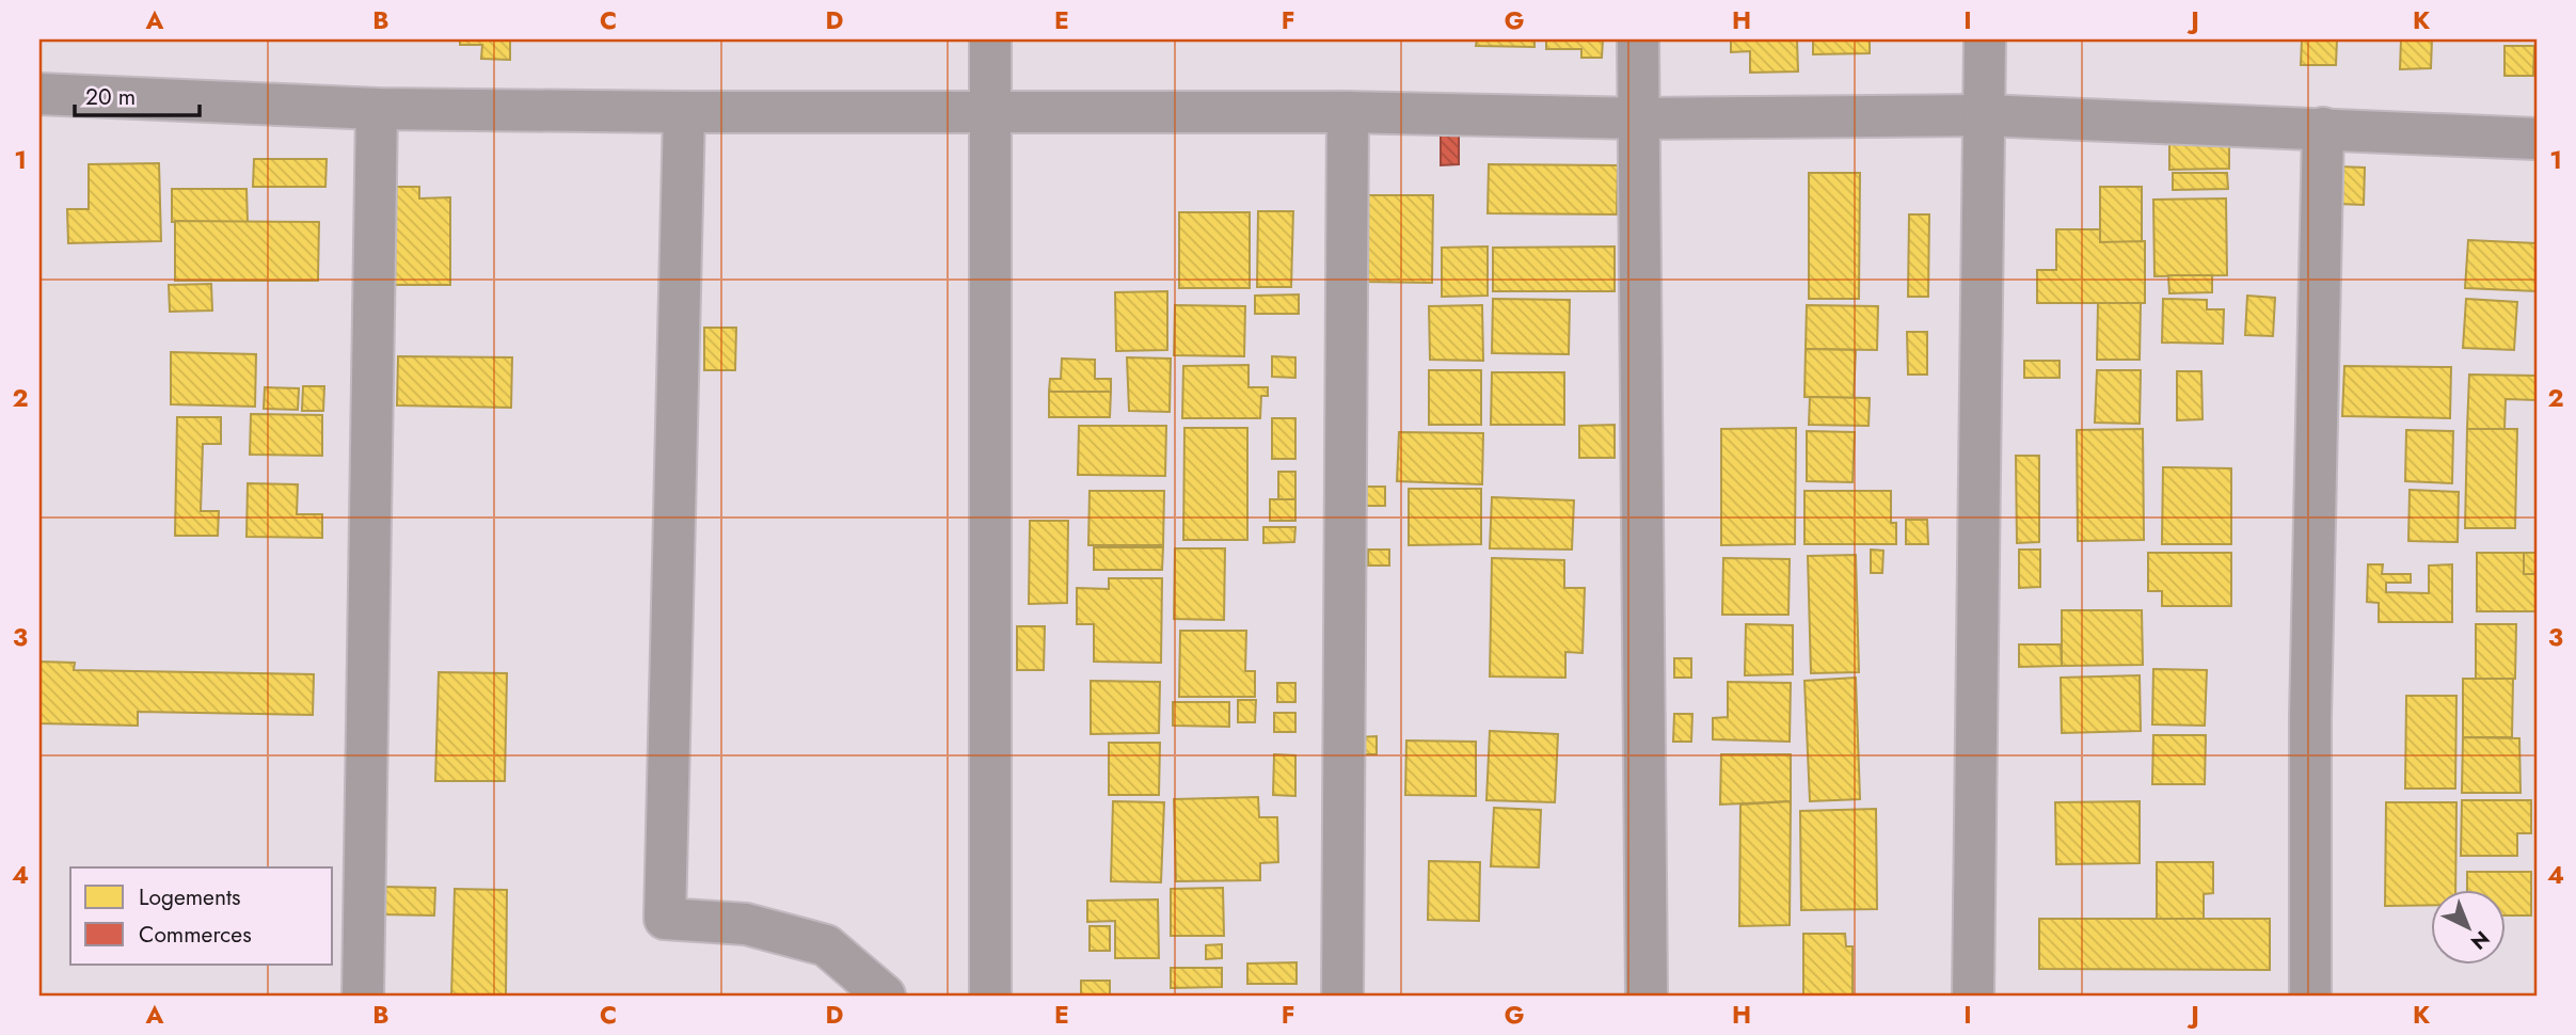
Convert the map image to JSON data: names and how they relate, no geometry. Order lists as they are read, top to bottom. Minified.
{"legend":["Logements","Commerces"],"scale_bar":"20 m","north":"bottom right","grid":{"columns":["A","B","C","D","E","F","G","H","I","J","K"],"rows":["1","2","3","4"]}}
